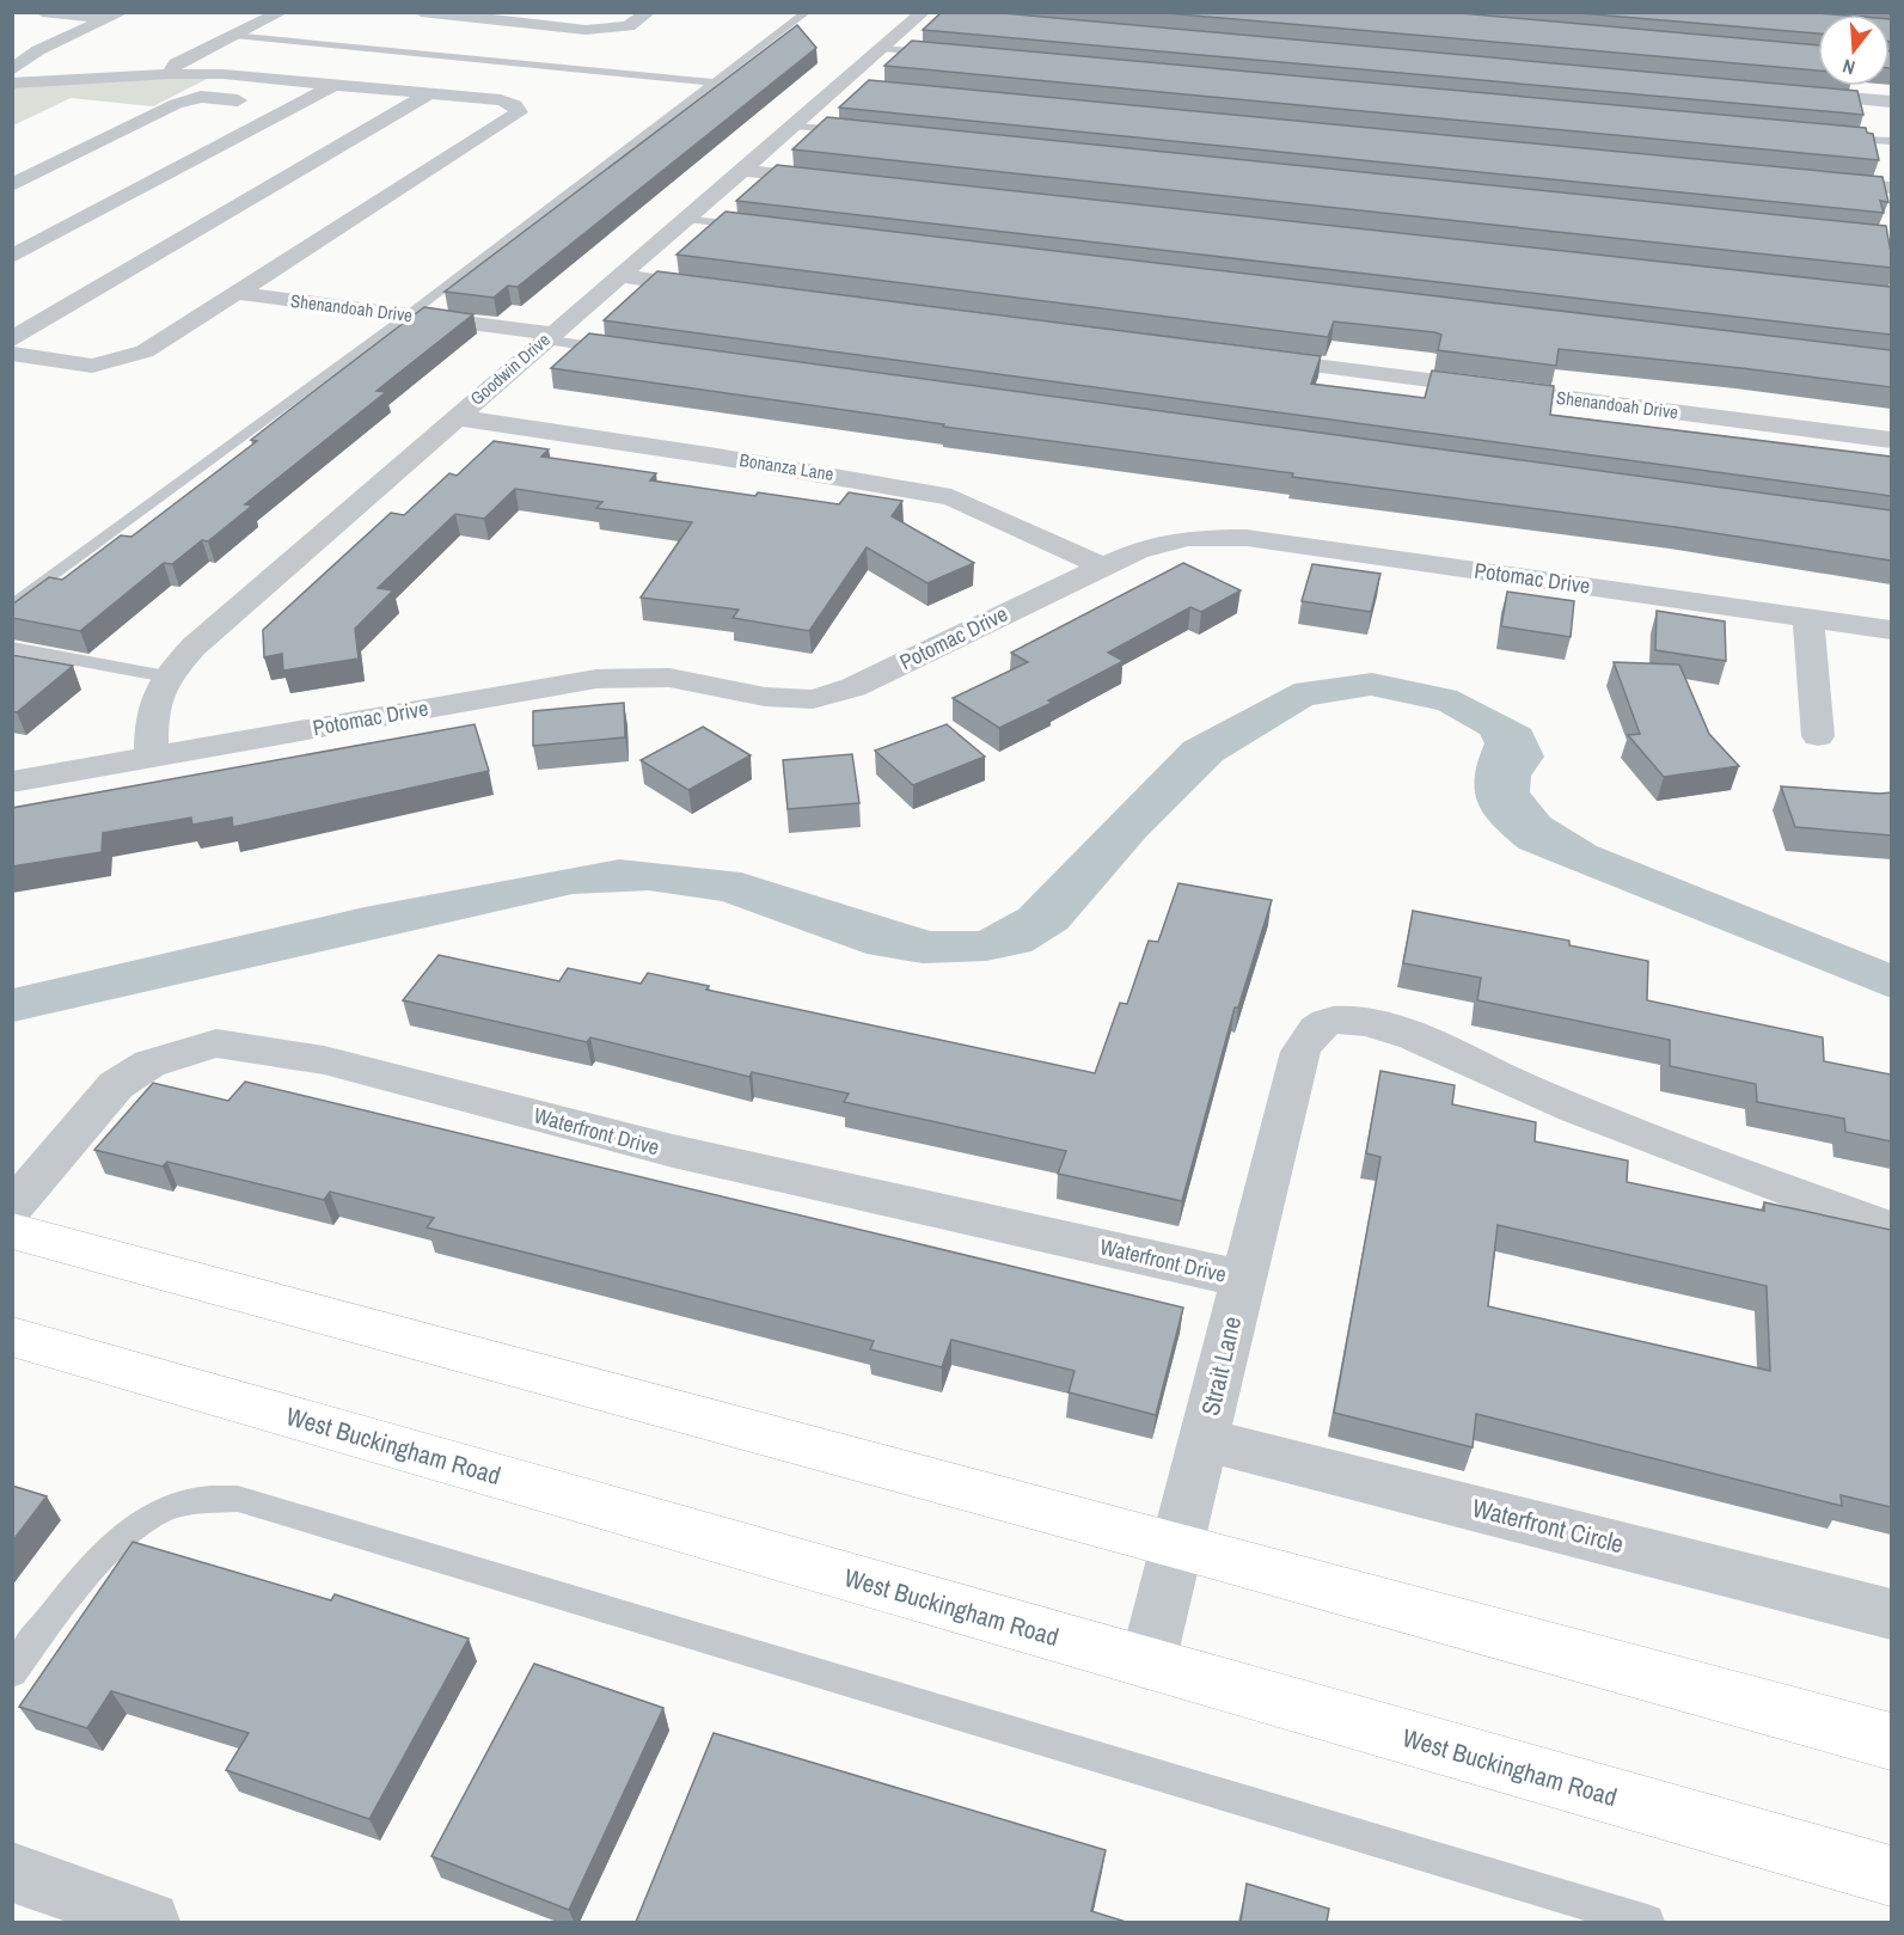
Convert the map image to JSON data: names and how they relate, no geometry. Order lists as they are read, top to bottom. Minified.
{"streets":{"main road":["West Buckingham Road"],"street":["Shenandoah Drive","Goodwin Drive","Bonanza Lane","Potomac Drive","Waterfront Drive","Strait Lane","Waterfront Circle"]},"crossings":[["Shenandoah Drive","Goodwin Drive"],["Goodwin Drive","Bonanza Lane"],["Goodwin Drive","Potomac Drive"],["Bonanza Lane","Potomac Drive"],["Waterfront Drive","Strait Lane"],["Strait Lane","West Buckingham Road"],["Strait Lane","Waterfront Circle"]],"north":"bottom"}
